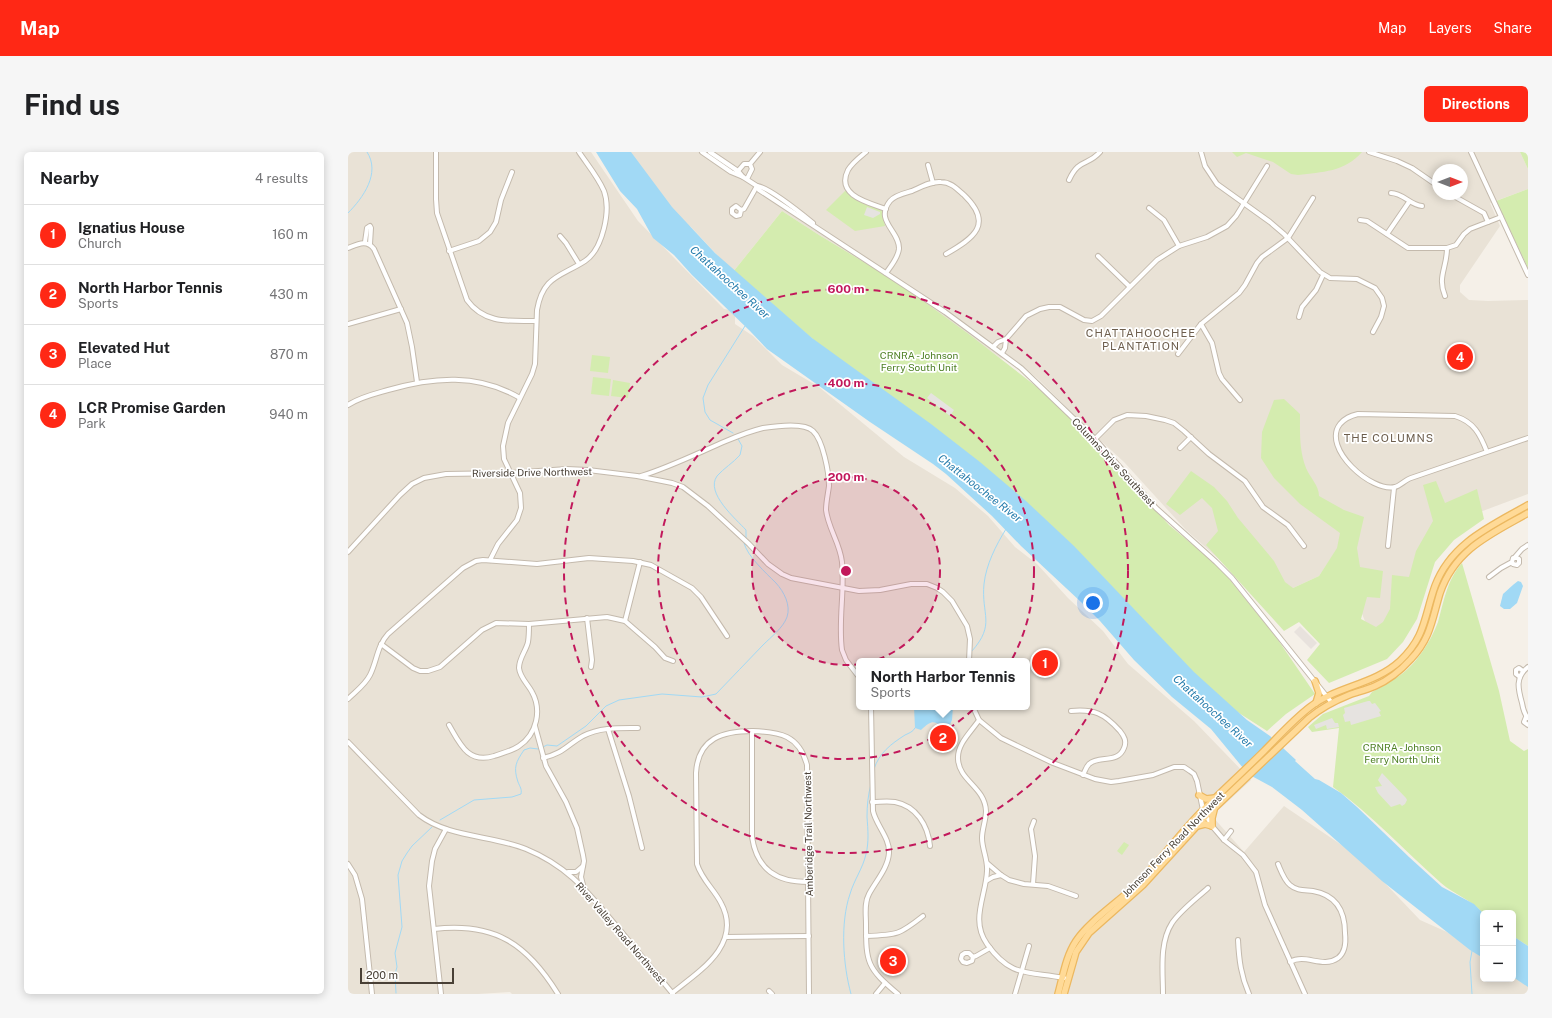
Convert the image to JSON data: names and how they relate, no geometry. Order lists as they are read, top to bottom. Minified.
{"streets":{"main road":["Johnson Ferry Road Northwest"],"street":["Columns Drive Southeast","Riverside Drive Northwest","Amberidge Trail Northwest","River Valley Road Northwest"]},"crossings":[["Columns Drive Southeast","Johnson Ferry Road Northwest"],["Amberidge Trail Northwest","River Valley Road Northwest"]],"districts":["CHATTAHOOCHEE PLANTATION","THE COLUMNS"],"water":["Chattahoochee River"],"parks":["CRNRA - Johnson Ferry South Unit","CRNRA - Johnson Ferry North Unit"],"scale_bar":"200 m","north":"right","page":{"header":"Map","nav":["Map","Layers","Share"],"buttons":"Directions","title":"Find us","heading":["Nearby","4 results"],"list":[{"mark":"1","name":"Ignatius House","note":"Church","value":"160 m"},{"mark":"2","name":"North Harbor Tennis","note":"Sports","value":"430 m"},{"mark":"3","name":"Elevated Hut","note":"Place","value":"870 m"},{"mark":"4","name":"LCR Promise Garden","note":"Park","value":"940 m"}],"pins":["4","1","2","3"],"popup":["North Harbor Tennis","Sports"],"map_buttons":["+","−"],"scale":"200 m"},"rings":["600 m","400 m","200 m"]}
